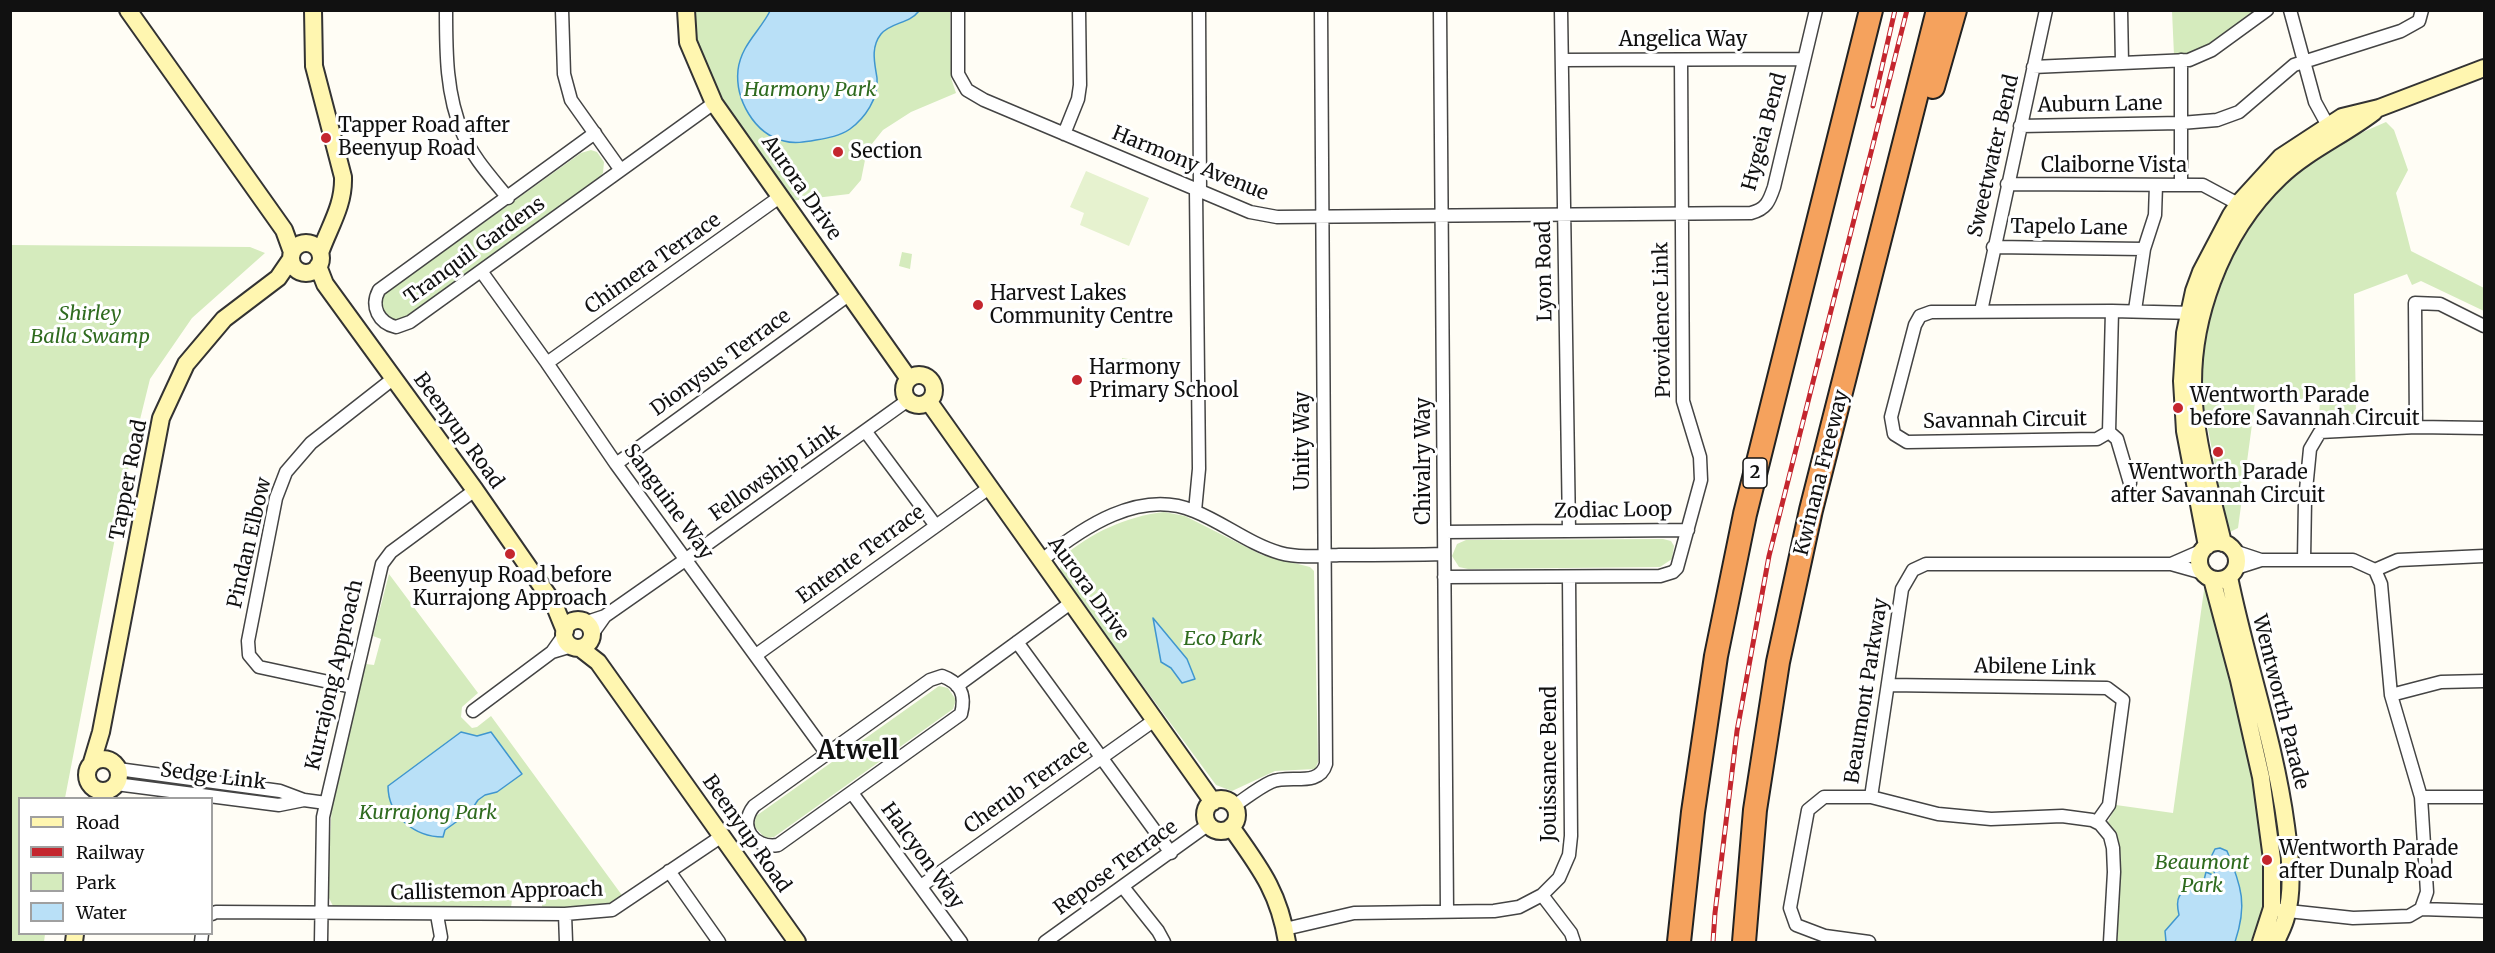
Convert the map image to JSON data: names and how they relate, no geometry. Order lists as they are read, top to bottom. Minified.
{"streets":{"highway":["2","Kwinana Freeway"],"street":["Angelica Way","Auburn Lane","Hygeia Bend","Sweetwater Bend","Harmony Avenue","Claiborne Vista","Aurora Drive","Tapelo Lane","Tranquil Gardens","Chimera Terrace","Lyon Road","Providence Link","Dionysus Terrace","Savannah Circuit","Beenyup Road","Unity Way","Chivalry Way","Fellowship Link","Tapper Road","Sanguine Way","Zodiac Loop","Pindan Elbow","Entente Terrace","Abilene Link","Kurrajong Approach","Beaumont Parkway","Wentworth Parade","Jouissance Bend","Sedge Link","Cherub Terrace","Halcyon Way","Repose Terrace","Callistemon Approach"]},"crossings":[["Angelica Way","Hygeia Bend"],["Angelica Way","Lyon Road"],["Angelica Way","Providence Link"],["Auburn Lane","Sweetwater Bend"],["Hygeia Bend","Harmony Avenue"],["Hygeia Bend","Lyon Road"],["Hygeia Bend","Providence Link"],["Sweetwater Bend","Claiborne Vista"],["Sweetwater Bend","Tapelo Lane"],["Sweetwater Bend","Savannah Circuit"],["Harmony Avenue","Lyon Road"],["Harmony Avenue","Unity Way"],["Harmony Avenue","Chivalry Way"],["Claiborne Vista","Tapelo Lane"],["Claiborne Vista","Wentworth Parade"],["Aurora Drive","Tranquil Gardens"],["Aurora Drive","Chimera Terrace"],["Aurora Drive","Dionysus Terrace"],["Aurora Drive","Unity Way"],["Aurora Drive","Fellowship Link"],["Aurora Drive","Entente Terrace"],["Aurora Drive","Cherub Terrace"],["Aurora Drive","Repose Terrace"],["Tapelo Lane","Savannah Circuit"],["Tranquil Gardens","Sanguine Way"],["Chimera Terrace","Sanguine Way"],["Lyon Road","Zodiac Loop"],["Providence Link","Zodiac Loop"],["Dionysus Terrace","Sanguine Way"],["Savannah Circuit","Wentworth Parade"],["Beenyup Road","Fellowship Link"],["Beenyup Road","Tapper Road"],["Beenyup Road","Pindan Elbow"],["Beenyup Road","Kurrajong Approach"],["Beenyup Road","Callistemon Approach"],["Unity Way","Repose Terrace"],["Chivalry Way","Zodiac Loop"],["Chivalry Way","Jouissance Bend"],["Fellowship Link","Sanguine Way"],["Tapper Road","Sedge Link"],["Sanguine Way","Entente Terrace"],["Zodiac Loop","Jouissance Bend"],["Pindan Elbow","Kurrajong Approach"],["Abilene Link","Beaumont Parkway"],["Kurrajong Approach","Sedge Link"],["Kurrajong Approach","Callistemon Approach"],["Beaumont Parkway","Wentworth Parade"],["Cherub Terrace","Halcyon Way"]],"districts":["Atwell"],"parks":["Harmony Park","Shirley Balla Swamp","Eco Park","Kurrajong Park","Beaumont Park"],"places":["Tapper Road after Beenyup Road","Section","Harvest Lakes Community Centre","Harmony Primary School","Wentworth Parade before Savannah Circuit","Wentworth Parade after Savannah Circuit","Beenyup Road before Kurrajong Approach","Wentworth Parade after Dunalp Road"],"legend":["Road","Railway","Park","Water"]}
